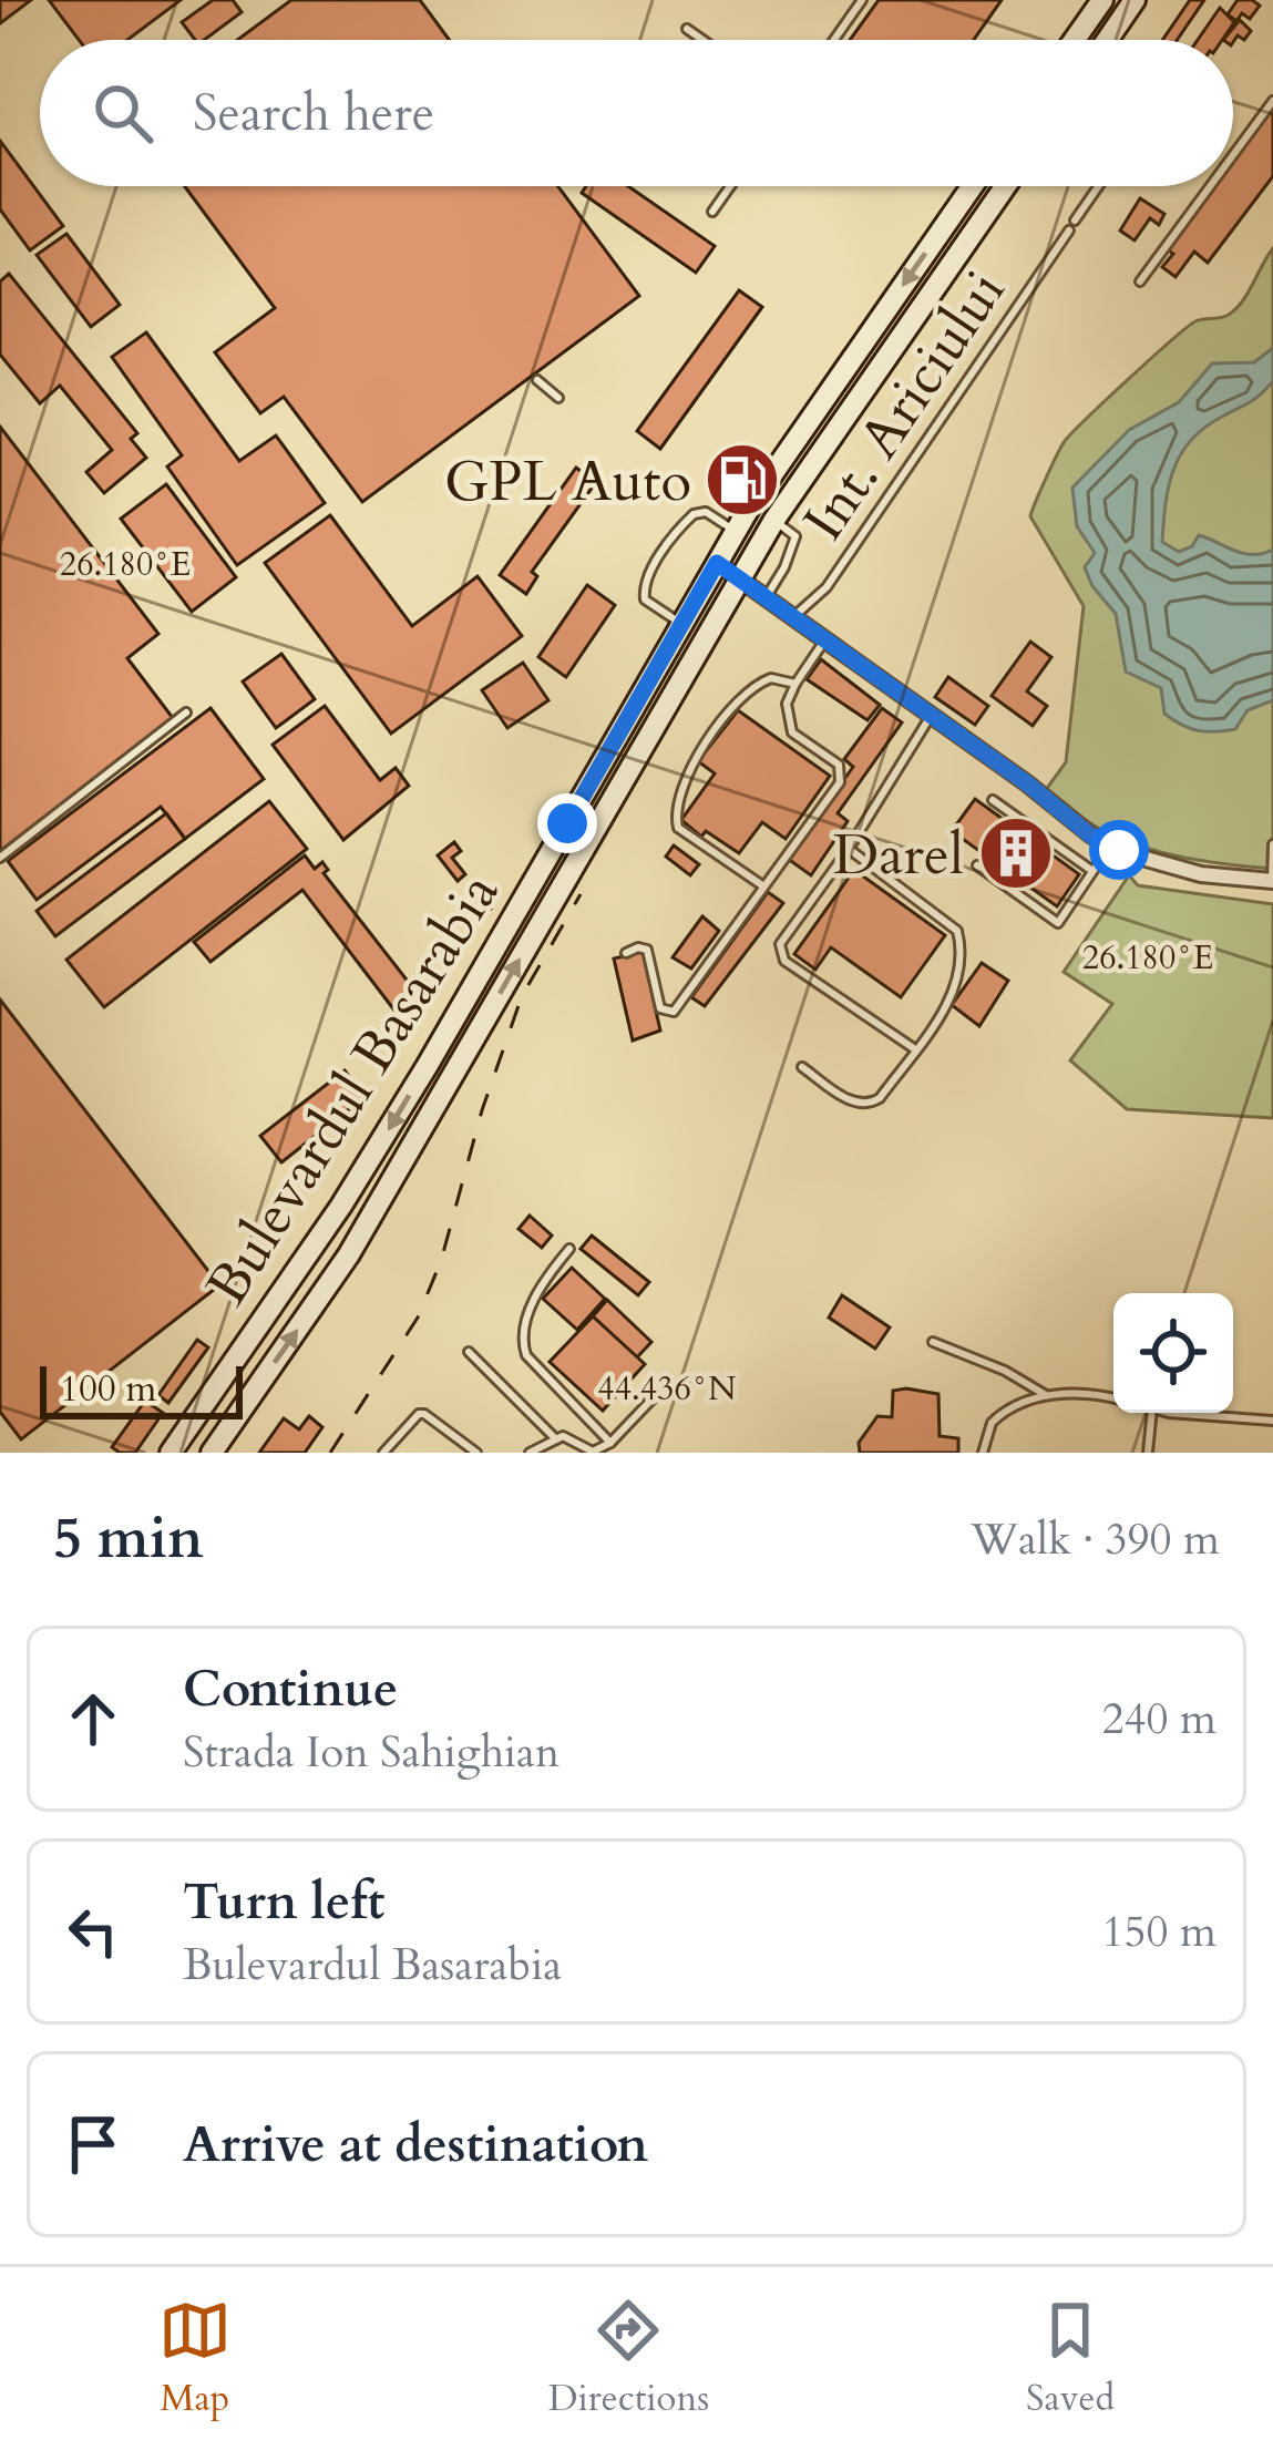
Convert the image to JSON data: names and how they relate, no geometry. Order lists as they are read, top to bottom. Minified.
{"streets":{"main road":["Bulevardul Basarabia"],"lane":["Int. Ariciului"]},"places":{"fuel station":["GPL Auto"],"building":["Darel"]},"scale_bar":"100 m","page":{"search":"Search here","scale":"100 m","heading":["5 min","Walk · 390 m"],"list":[["Continue","Strada Ion Sahighian","240 m"],["Turn left","Bulevardul Basarabia","150 m"],"Arrive at destination"],"nav":["Map","Directions","Saved"]},"coordinates":["26.180°E","44.436°N"]}
